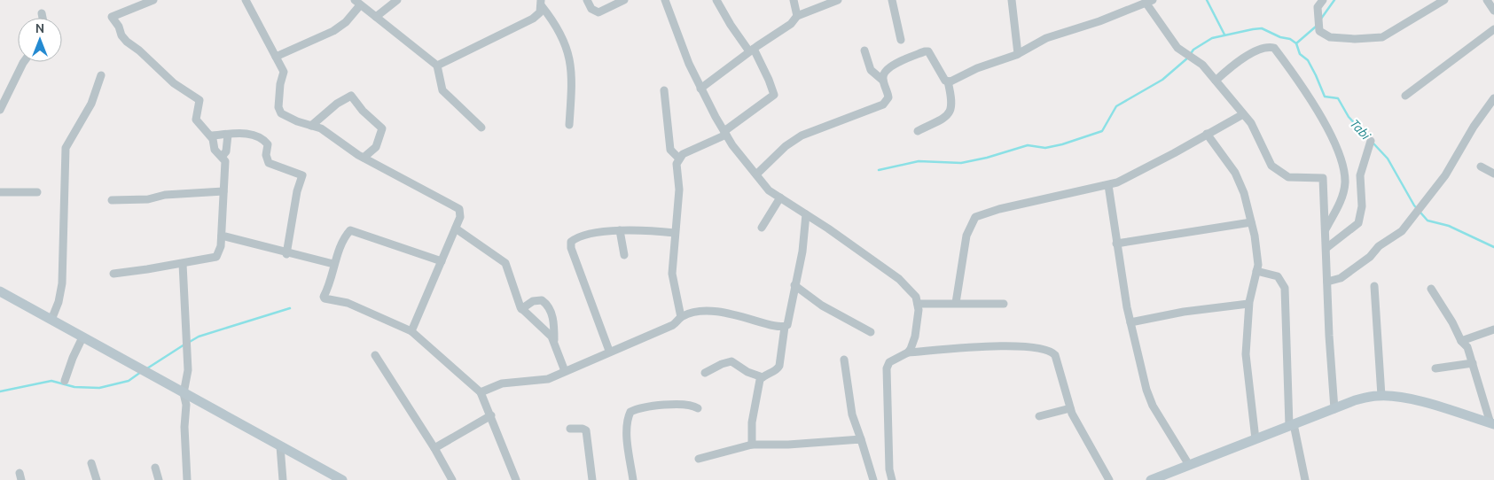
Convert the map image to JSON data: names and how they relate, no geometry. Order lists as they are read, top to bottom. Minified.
{"water":["Tabi"],"north":"top"}
